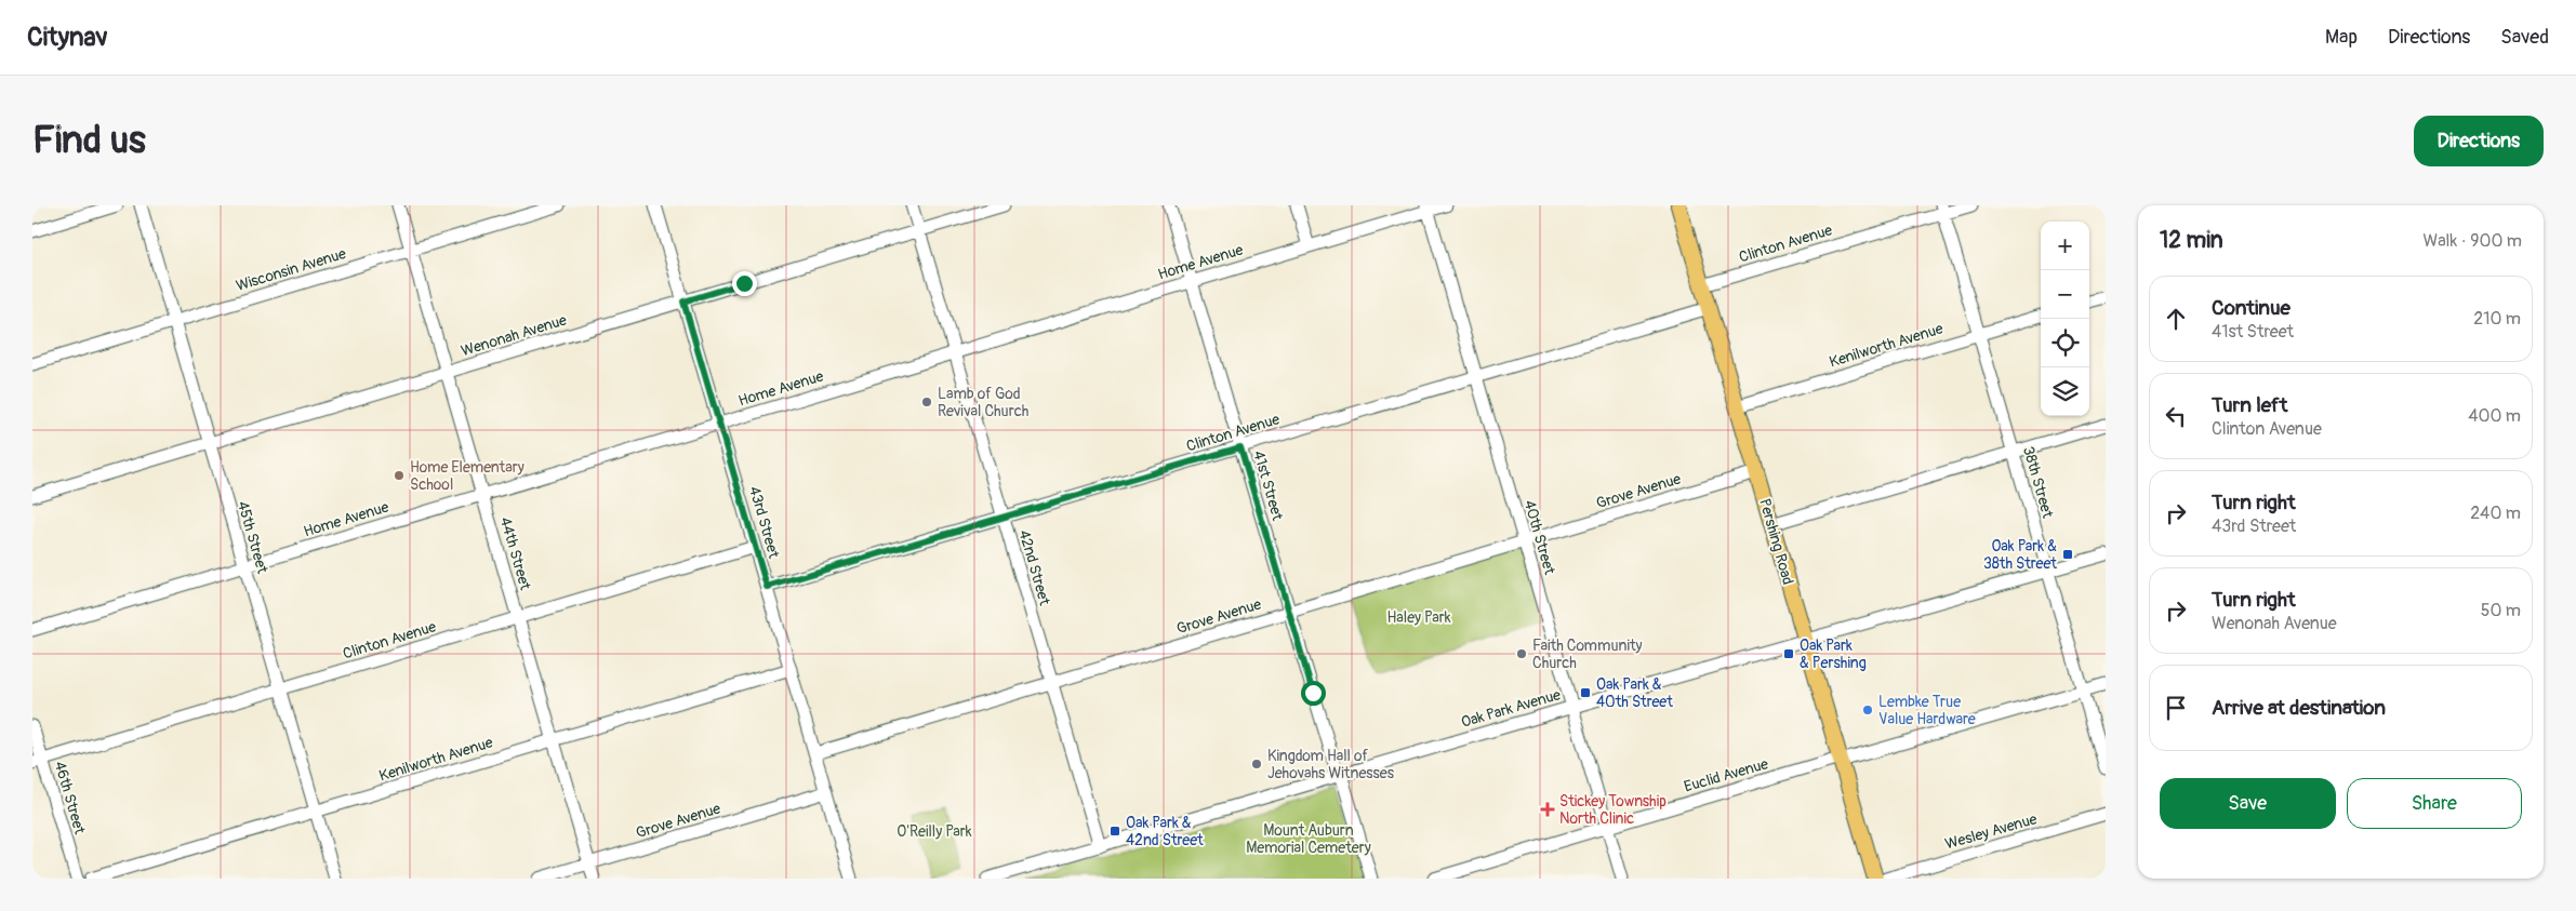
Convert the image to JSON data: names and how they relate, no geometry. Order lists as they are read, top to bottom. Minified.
{"streets":{"main road":["Pershing Road"],"street":["Clinton Avenue","Home Avenue","Wisconsin Avenue","Wenonah Avenue","Kenilworth Avenue","38th Street","41st Street","Grove Avenue","43rd Street","45th Street","40th Street","44th Street","42nd Street","Oak Park Avenue","Euclid Avenue","46th Street","Wesley Avenue"]},"crossings":[["Clinton Avenue","38th Street"],["Clinton Avenue","41st Street"],["Clinton Avenue","43rd Street"],["Clinton Avenue","45th Street"],["Clinton Avenue","40th Street"],["Clinton Avenue","Pershing Road"],["Clinton Avenue","44th Street"],["Clinton Avenue","42nd Street"],["Clinton Avenue","46th Street"],["Home Avenue","41st Street"],["Home Avenue","43rd Street"],["Home Avenue","45th Street"],["Home Avenue","40th Street"],["Home Avenue","44th Street"],["Home Avenue","42nd Street"],["Wisconsin Avenue","45th Street"],["Wisconsin Avenue","44th Street"],["Wenonah Avenue","43rd Street"],["Wenonah Avenue","45th Street"],["Wenonah Avenue","44th Street"],["Wenonah Avenue","42nd Street"],["Kenilworth Avenue","38th Street"],["Kenilworth Avenue","43rd Street"],["Kenilworth Avenue","45th Street"],["Kenilworth Avenue","Pershing Road"],["Kenilworth Avenue","44th Street"],["38th Street","Oak Park Avenue"],["38th Street","Euclid Avenue"],["41st Street","Grove Avenue"],["41st Street","Oak Park Avenue"],["Grove Avenue","43rd Street"],["Grove Avenue","40th Street"],["Grove Avenue","Pershing Road"],["Grove Avenue","44th Street"],["Grove Avenue","42nd Street"],["40th Street","Oak Park Avenue"],["40th Street","Euclid Avenue"],["Pershing Road","Oak Park Avenue"],["Pershing Road","Euclid Avenue"],["Pershing Road","Wesley Avenue"],["42nd Street","Oak Park Avenue"]],"parks":["Haley Park","Mount Auburn Memorial Cemetery","O'Reilly Park"],"places":{"other":["Lamb of God Revival Church","Home Elementary School","Faith Community Church","Lembke True Value Hardware","Kingdom Hall of Jehovahs Witnesses"],"transit":["Oak Park & 38th Street","Oak Park & Pershing","Oak Park & 40th Street","Oak Park & 42nd Street"],"health":["Stickey Township North Clinic"]},"page":{"header":"Citynav","nav":["Map","Directions","Saved"],"buttons":["Directions",["Save","Share"]],"title":"Find us","heading":["12 min","Walk · 900 m"],"map_buttons":["+","−"],"list":[["Continue","41st Street","210 m"],["Turn left","Clinton Avenue","400 m"],["Turn right","43rd Street","240 m"],["Turn right","Wenonah Avenue","50 m"],"Arrive at destination"]}}
